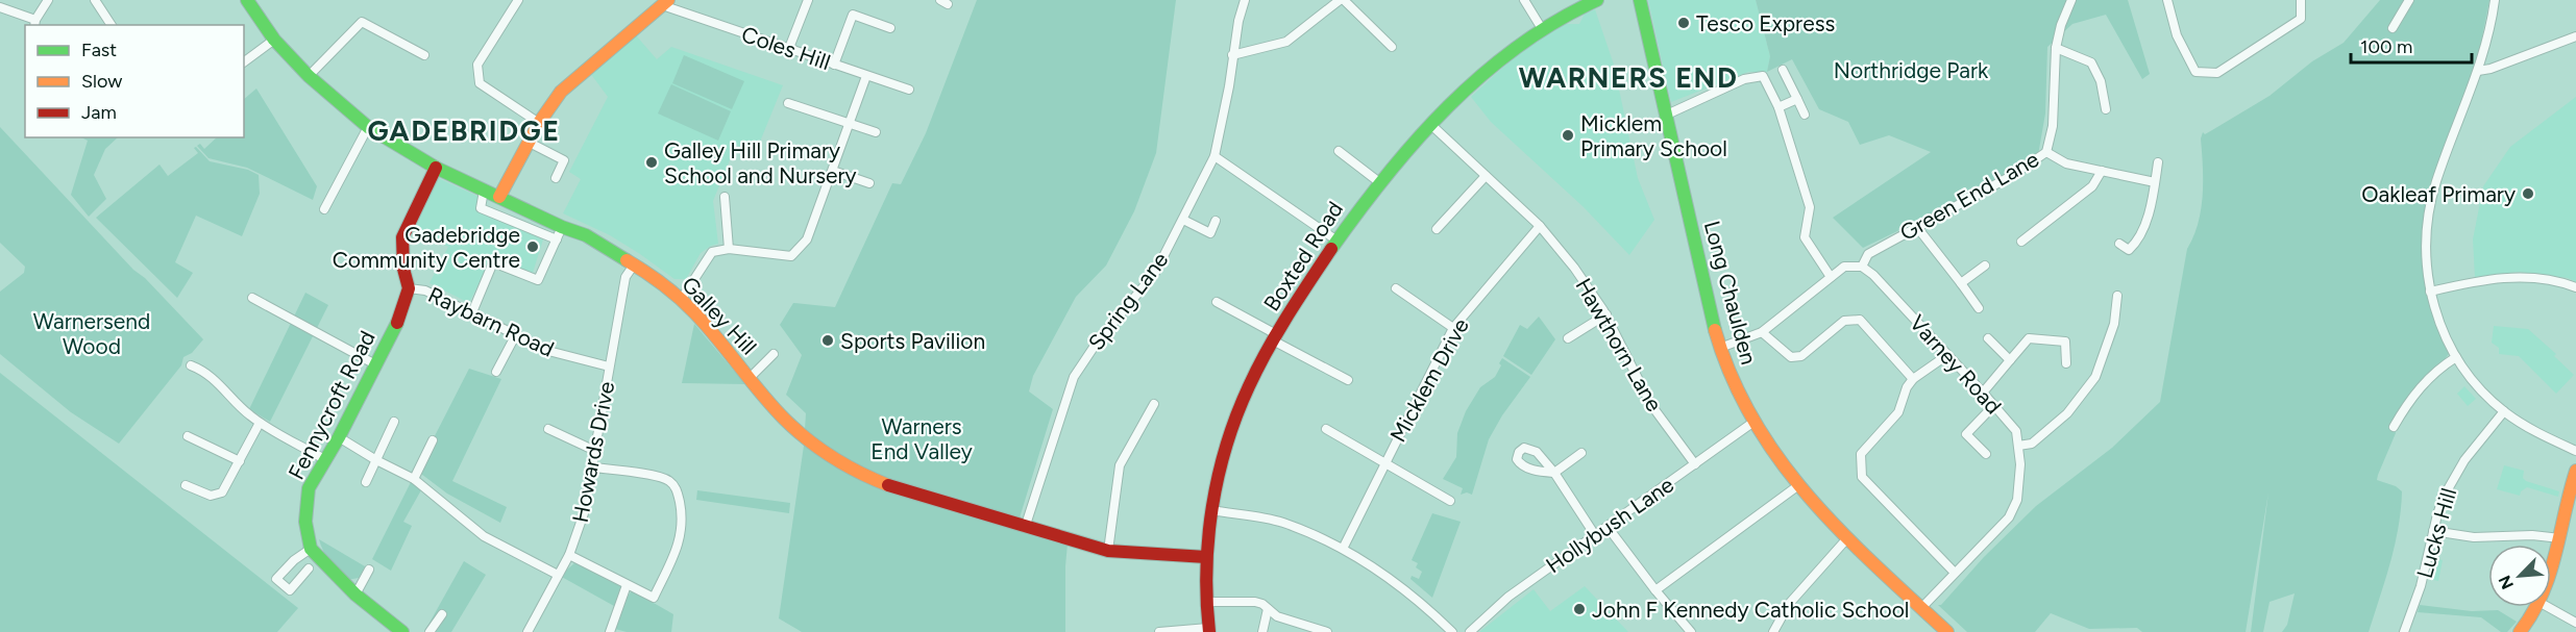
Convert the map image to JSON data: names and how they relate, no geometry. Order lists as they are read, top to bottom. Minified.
{"streets":{"street":["Coles Hill","Green End Lane","Boxted Road","Long Chaulden","Spring Lane","Galley Hill","Raybarn Road","Hawthorn Lane","Varney Road","Micklem Drive","Fennycroft Road","Howards Drive","Hollybush Lane","Lucks Hill"]},"crossings":[["Green End Lane","Varney Road"],["Boxted Road","Galley Hill"],["Boxted Road","Hawthorn Lane"],["Long Chaulden","Varney Road"],["Long Chaulden","Hollybush Lane"],["Spring Lane","Galley Hill"],["Galley Hill","Fennycroft Road"],["Galley Hill","Howards Drive"],["Raybarn Road","Fennycroft Road"],["Raybarn Road","Howards Drive"],["Hawthorn Lane","Micklem Drive"],["Hawthorn Lane","Hollybush Lane"]],"districts":["WARNERS END","GADEBRIDGE"],"parks":["Northridge Park","Warnersend Wood","Warners End Valley"],"places":["Tesco Express","Micklem Primary School","Galley Hill Primary School and Nursery","Oakleaf Primary","Gadebridge Community Centre","Sports Pavilion","John F Kennedy Catholic School"],"legend":["Fast","Slow","Jam"],"scale_bar":"100 m","north":"bottom left"}
